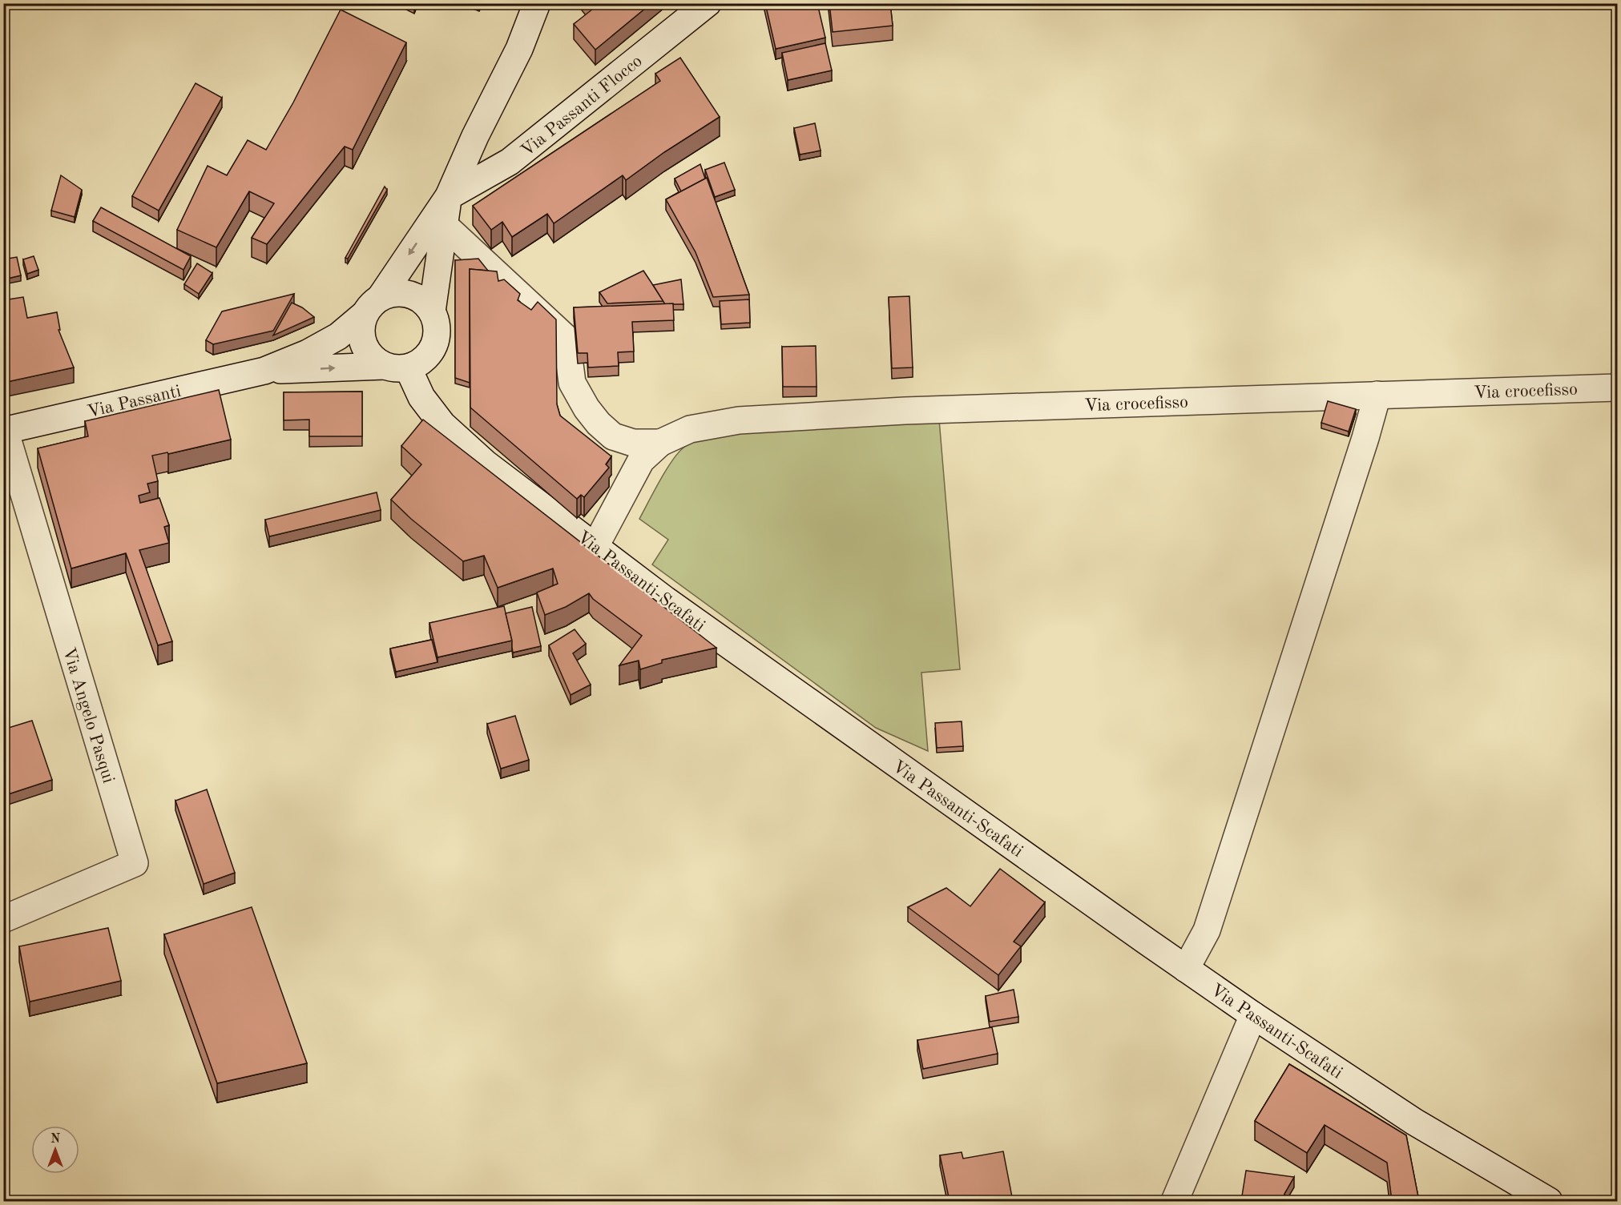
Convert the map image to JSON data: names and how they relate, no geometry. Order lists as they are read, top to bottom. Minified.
{"streets":{"street":["Via Passanti Flocco","Via crocefisso","Via Passanti","Via Passanti-Scafati","Via Angelo Pasqui"]},"crossings":[["Via crocefisso","Via Passanti-Scafati"],["Via Passanti","Via Passanti-Scafati"],["Via Passanti","Via Angelo Pasqui"]],"north":"top"}
